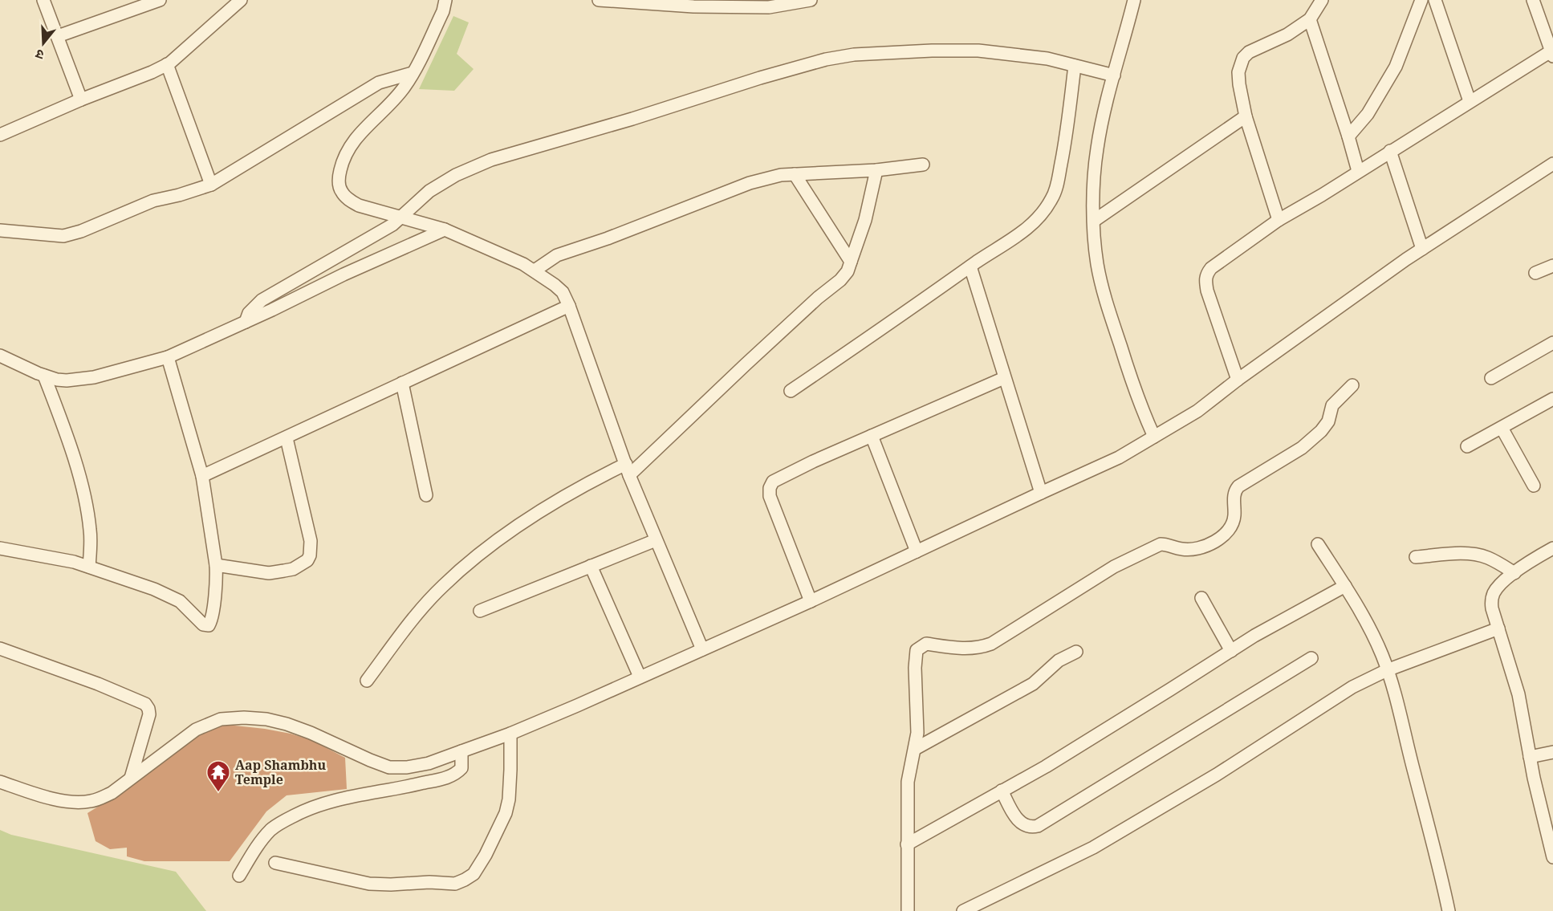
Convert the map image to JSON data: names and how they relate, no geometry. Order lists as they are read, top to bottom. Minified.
{"places":{"temple":["Aap Shambhu Temple"]},"north":"bottom"}
